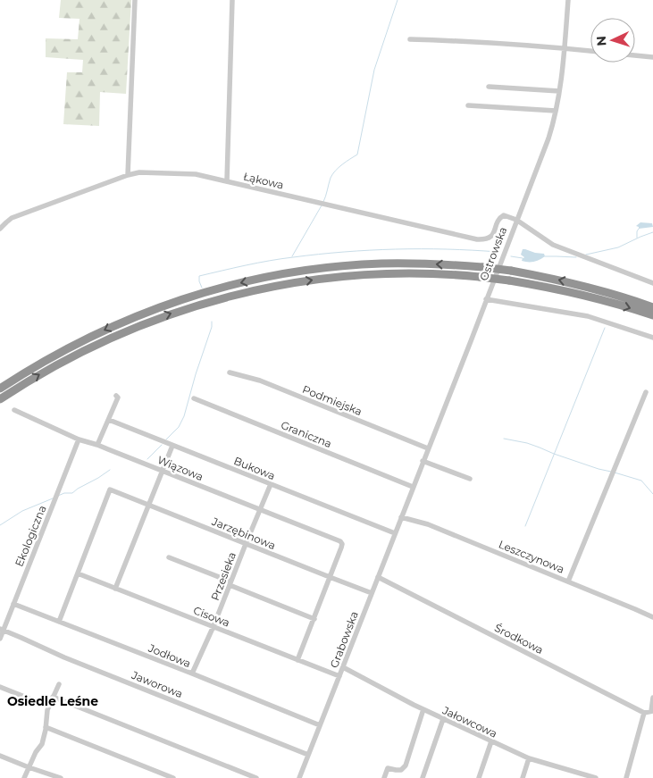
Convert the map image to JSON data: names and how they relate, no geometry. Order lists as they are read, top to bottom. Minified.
{"streets":{"street":["Łąkowa","Ostrowska","Podmiejska","Graniczna","Wiązowa","Bukowa","Jarzębinowa","Ekologiczna","Leszczynowa","Przesieka","Cisowa","Środkowa","Grabowska","Jodłowa","Jaworowa","Jałowcowa"]},"crossings":[["Łąkowa","Ostrowska"],["Ostrowska","Podmiejska"],["Ostrowska","Graniczna"],["Ostrowska","Grabowska"],["Wiązowa","Jarzębinowa"],["Wiązowa","Ekologiczna"],["Wiązowa","Przesieka"],["Bukowa","Przesieka"],["Bukowa","Grabowska"],["Jarzębinowa","Przesieka"],["Jarzębinowa","Cisowa"],["Jarzębinowa","Grabowska"],["Ekologiczna","Jodłowa"],["Ekologiczna","Jaworowa"],["Leszczynowa","Grabowska"],["Przesieka","Cisowa"],["Przesieka","Jodłowa"],["Cisowa","Grabowska"],["Środkowa","Grabowska"],["Grabowska","Jodłowa"],["Grabowska","Jaworowa"],["Grabowska","Jałowcowa"]],"districts":["Osiedle Leśne"],"north":"left"}
